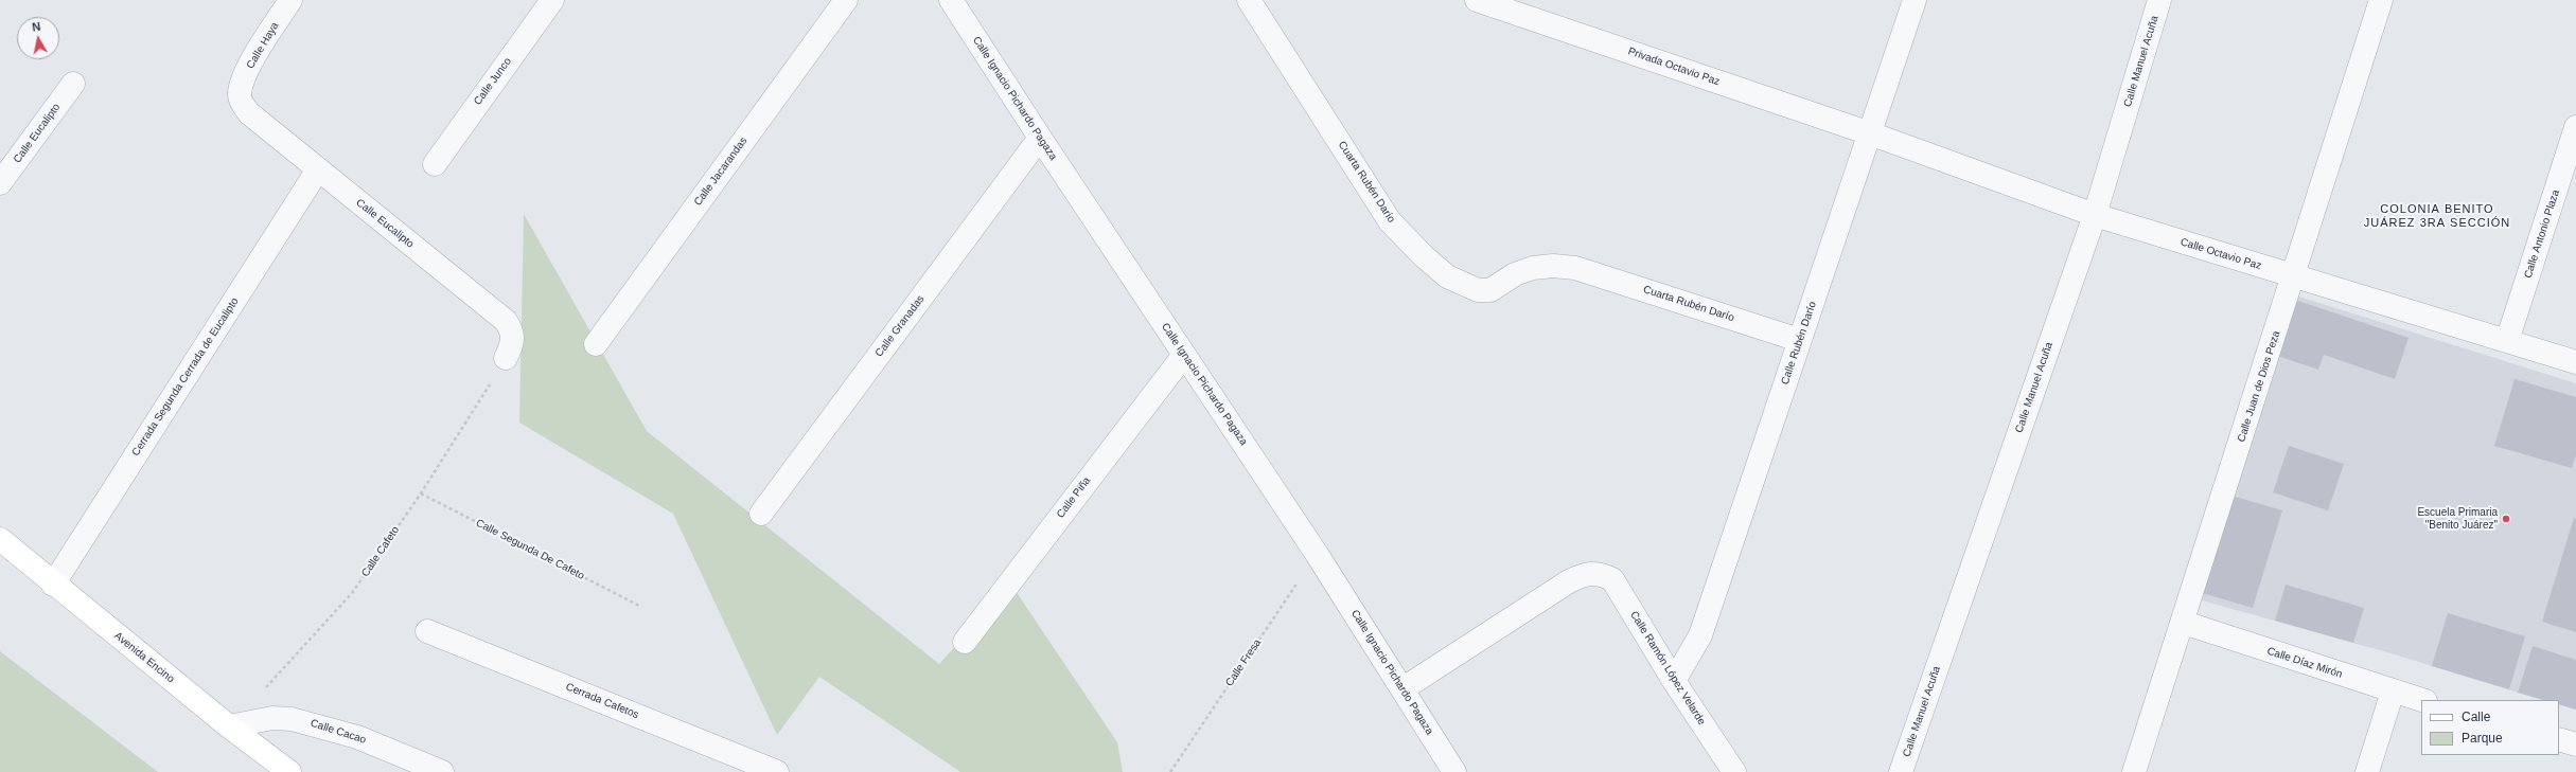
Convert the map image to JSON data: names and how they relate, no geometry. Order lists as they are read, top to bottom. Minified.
{"streets":{"main road":["Avenida Encino"],"street":["Calle Haya","Calle Manuel Acuña","Privada Octavio Paz","Calle Junco","Calle Ignacio Pichardo Pagaza","Calle Eucalipto","Calle Jacarandas","Cuarta Rubén Darío","Calle Antonio Plaza","Calle Octavio Paz","Calle Granadas","Calle Rubén Darío","Cerrada Segunda Cerrada de Eucalipto","Calle Juan de Dios Peza","Calle Piña","Calle Díaz Mirón","Calle Ramón López Velarde","Cerrada Cafetos","Calle Cacao"],"path":["Calle Segunda De Cafeto","Calle Cafeto","Calle Fresa"]},"crossings":[["Calle Haya","Calle Eucalipto"],["Calle Manuel Acuña","Calle Octavio Paz"],["Privada Octavio Paz","Calle Octavio Paz"],["Privada Octavio Paz","Calle Rubén Darío"],["Calle Ignacio Pichardo Pagaza","Calle Granadas"],["Calle Ignacio Pichardo Pagaza","Calle Piña"],["Calle Ignacio Pichardo Pagaza","Calle Fresa"],["Calle Ignacio Pichardo Pagaza","Calle Ramón López Velarde"],["Calle Eucalipto","Cerrada Segunda Cerrada de Eucalipto"],["Calle Eucalipto","Calle Cafeto"],["Cuarta Rubén Darío","Calle Rubén Darío"],["Calle Antonio Plaza","Calle Octavio Paz"],["Calle Octavio Paz","Calle Rubén Darío"],["Calle Octavio Paz","Calle Juan de Dios Peza"],["Calle Rubén Darío","Calle Ramón López Velarde"],["Cerrada Segunda Cerrada de Eucalipto","Avenida Encino"],["Calle Juan de Dios Peza","Calle Díaz Mirón"],["Calle Segunda De Cafeto","Calle Cafeto"],["Avenida Encino","Calle Cacao"]],"districts":["COLONIA BENITO JUÁREZ 3RA SECCIÓN"],"places":["Escuela Primaria \"Benito Juárez\""],"legend":["Calle","Parque"],"north":"top"}
